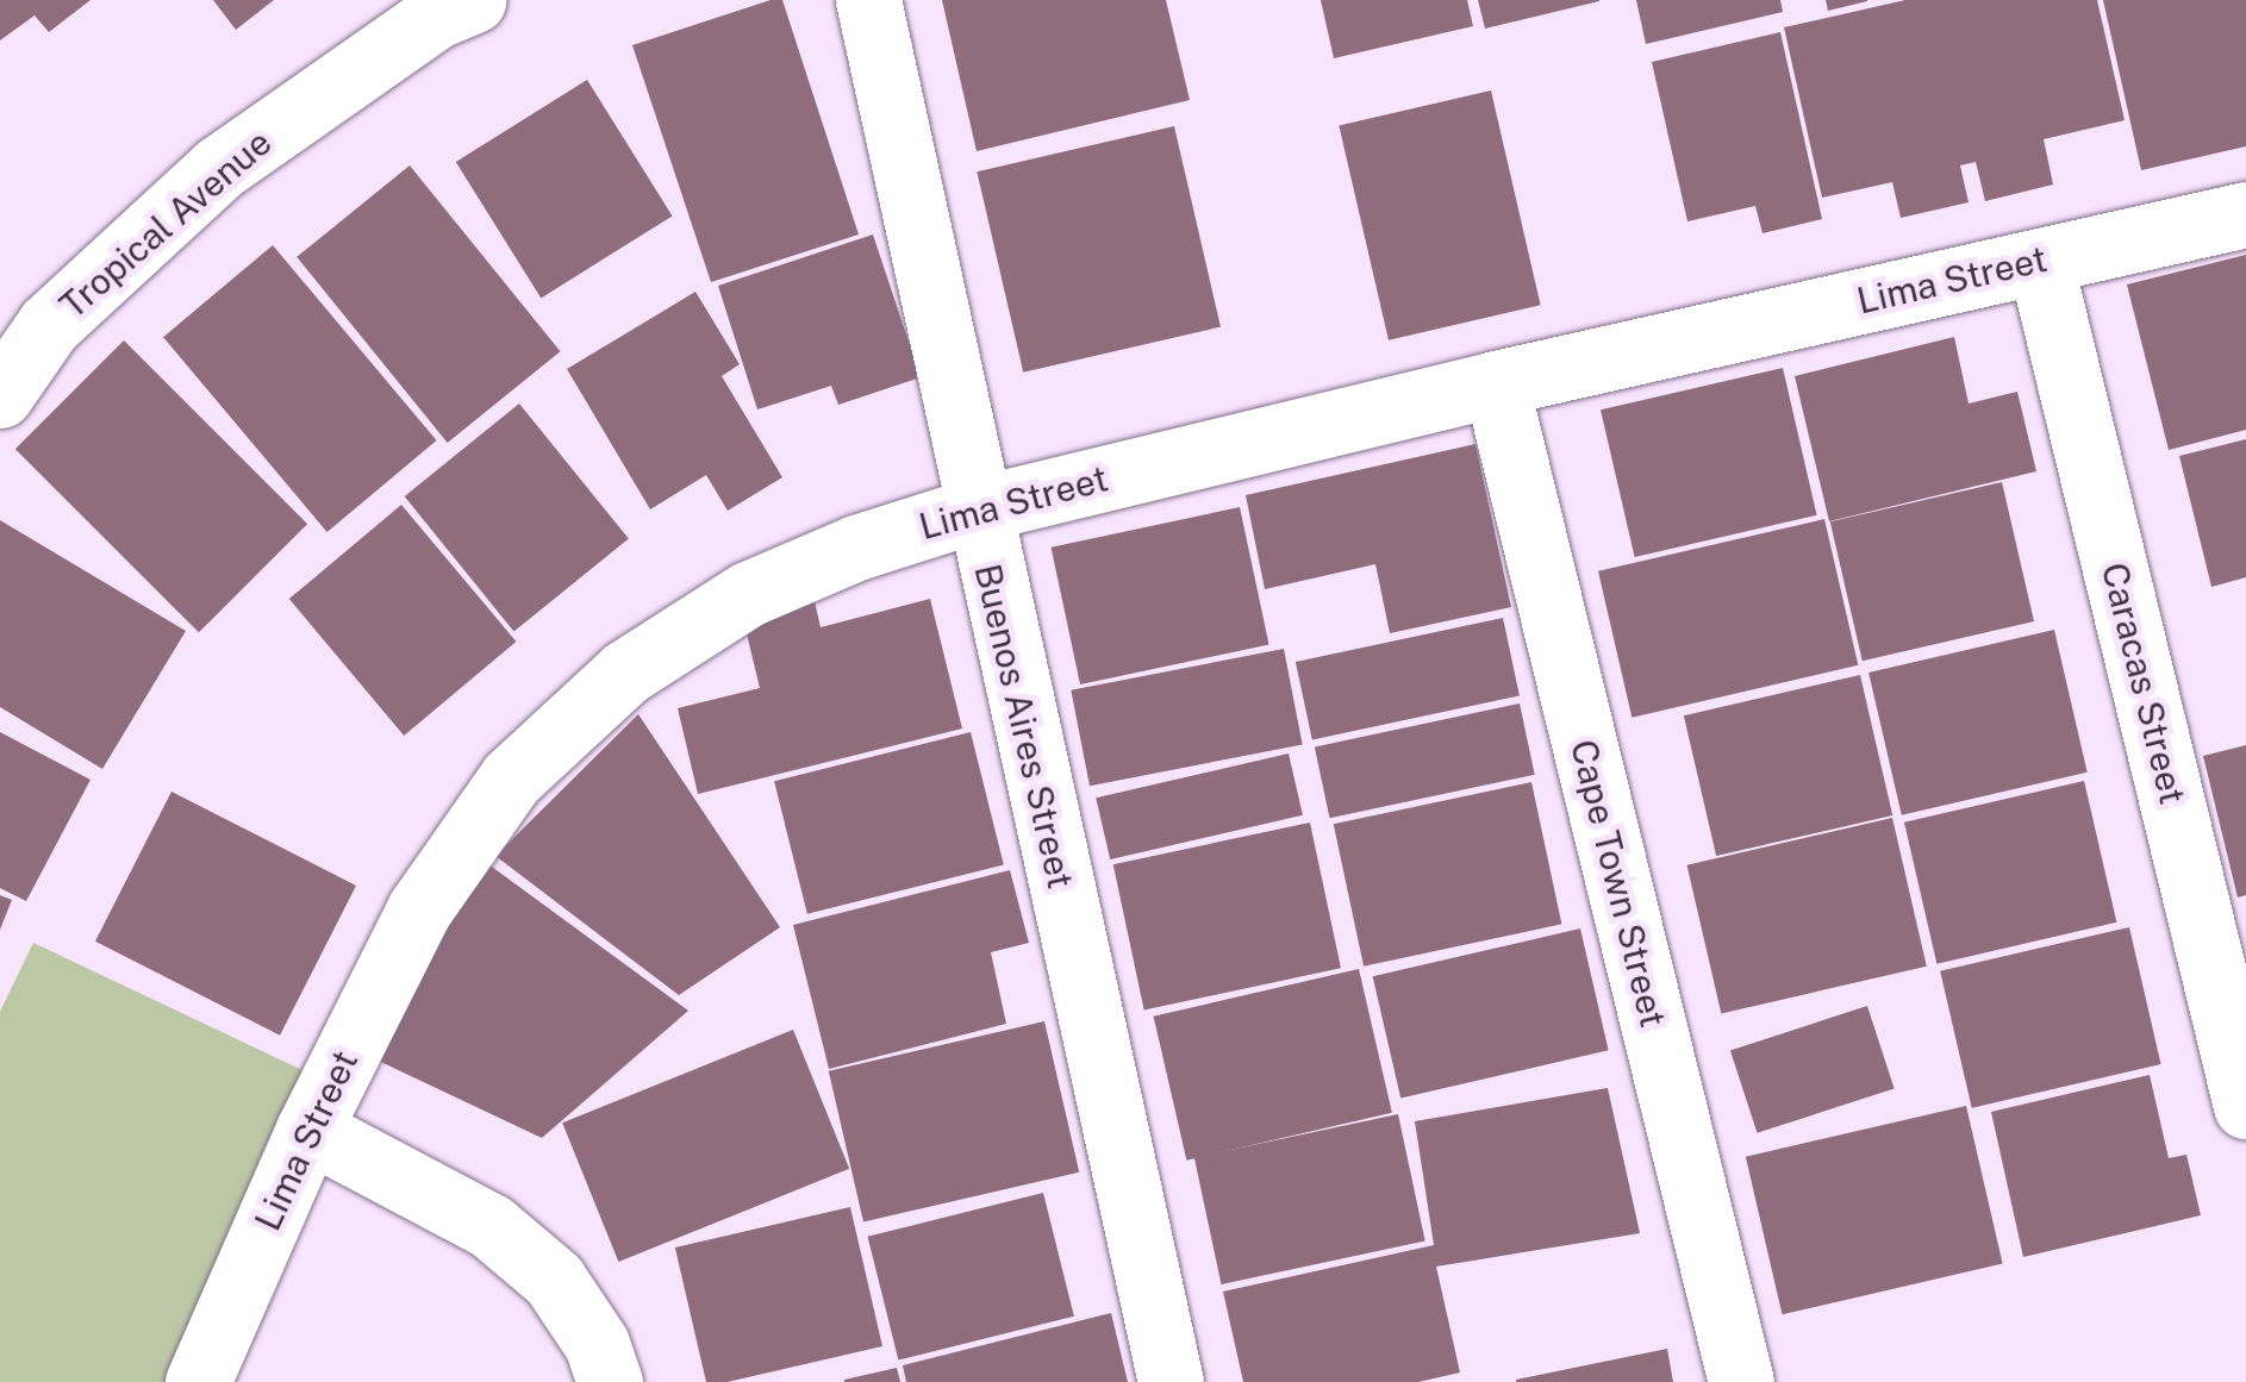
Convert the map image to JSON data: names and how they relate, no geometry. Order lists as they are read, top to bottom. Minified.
{"streets":{"street":["Tropical Avenue","Lima Street","Caracas Street","Buenos Aires Street","Cape Town Street"]},"crossings":[["Lima Street","Caracas Street"],["Lima Street","Buenos Aires Street"],["Lima Street","Cape Town Street"]]}
